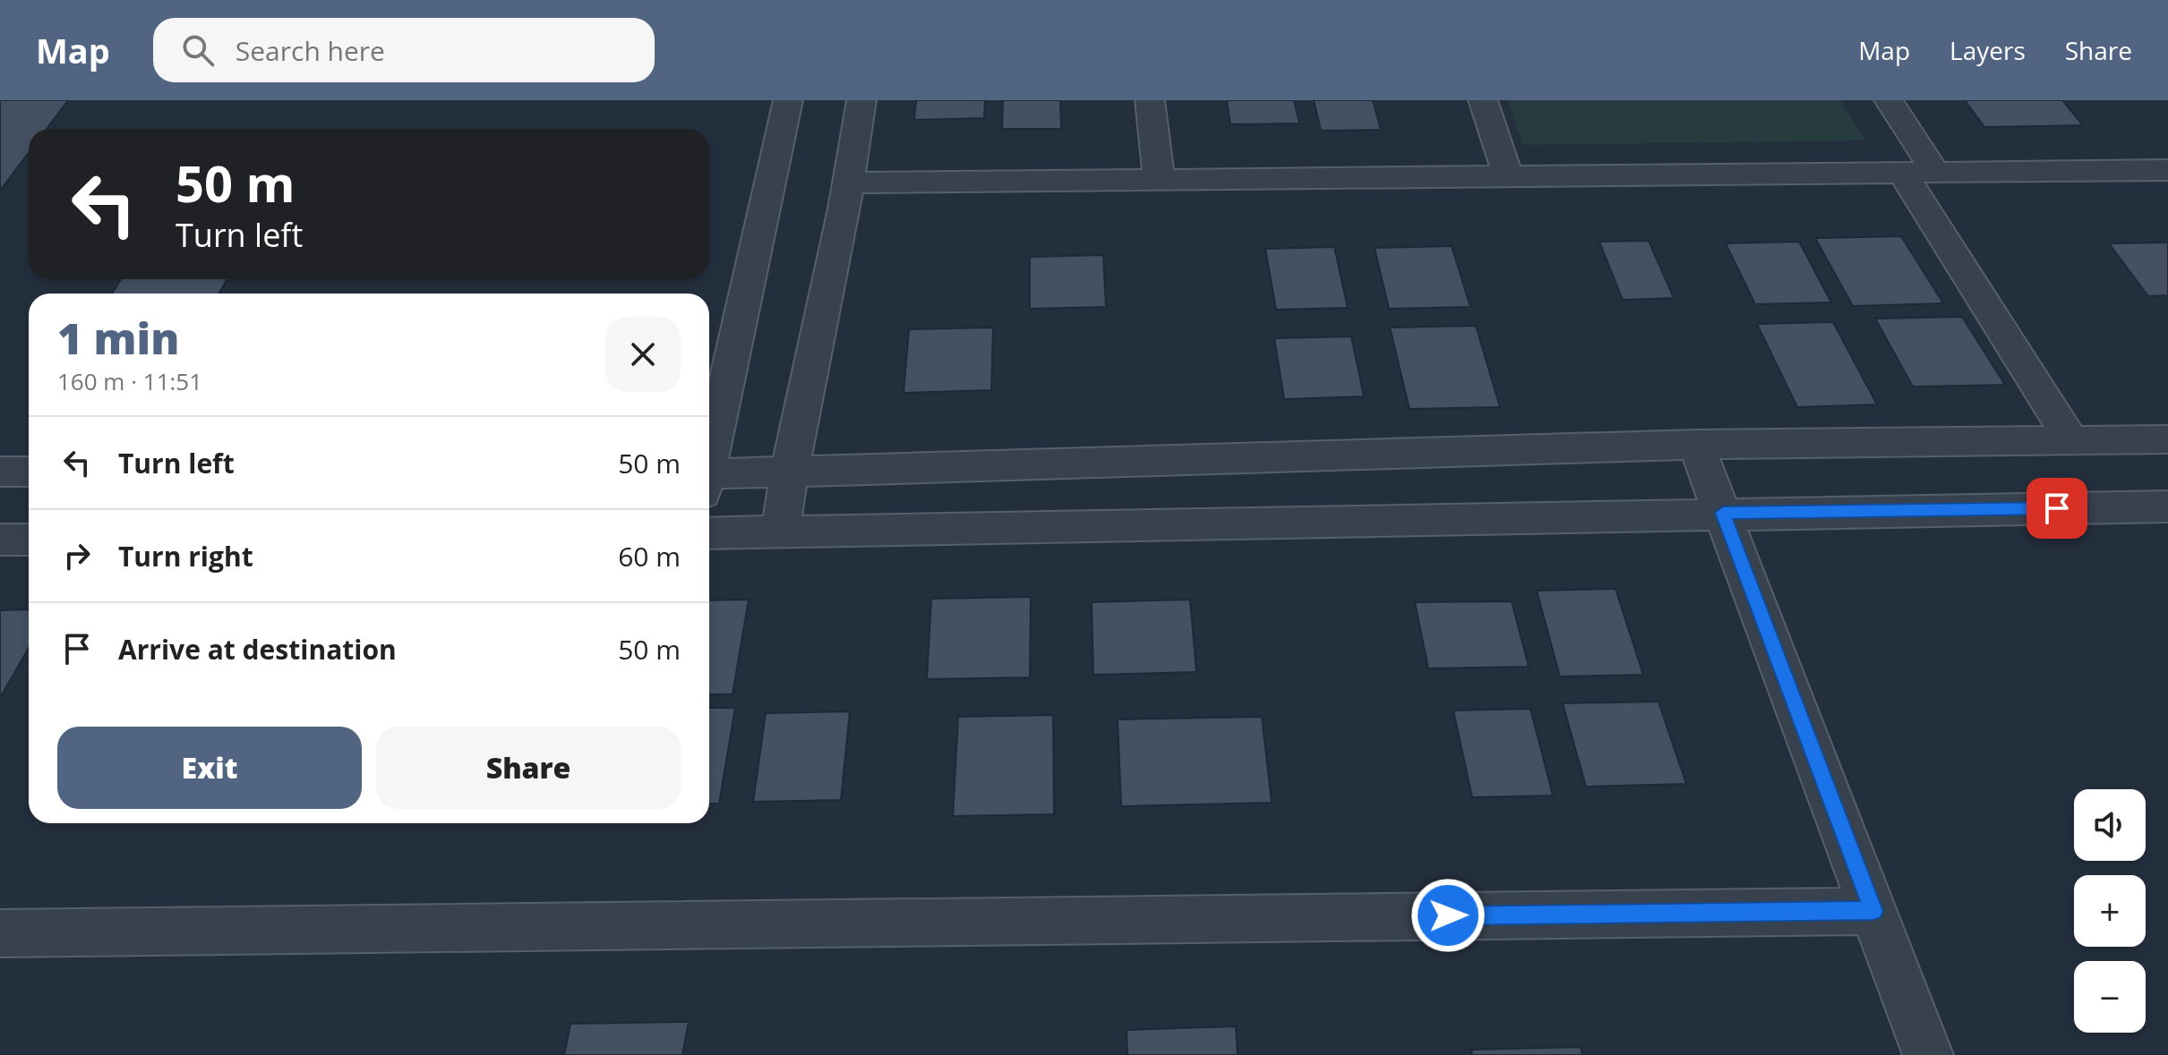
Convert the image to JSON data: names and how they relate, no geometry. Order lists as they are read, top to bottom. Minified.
{"page":{"header":"Map","search":"Search here","nav":["Map","Layers","Share"],"turn":["50 m","Turn left"],"heading":["1 min","160 m · 11:51"],"list":[{"name":"Turn left","value":"50 m"},{"name":"Turn right","value":"60 m"},{"name":"Arrive at destination","value":"50 m"}],"buttons":["Exit","Share"],"map_buttons":["+","−"]}}
